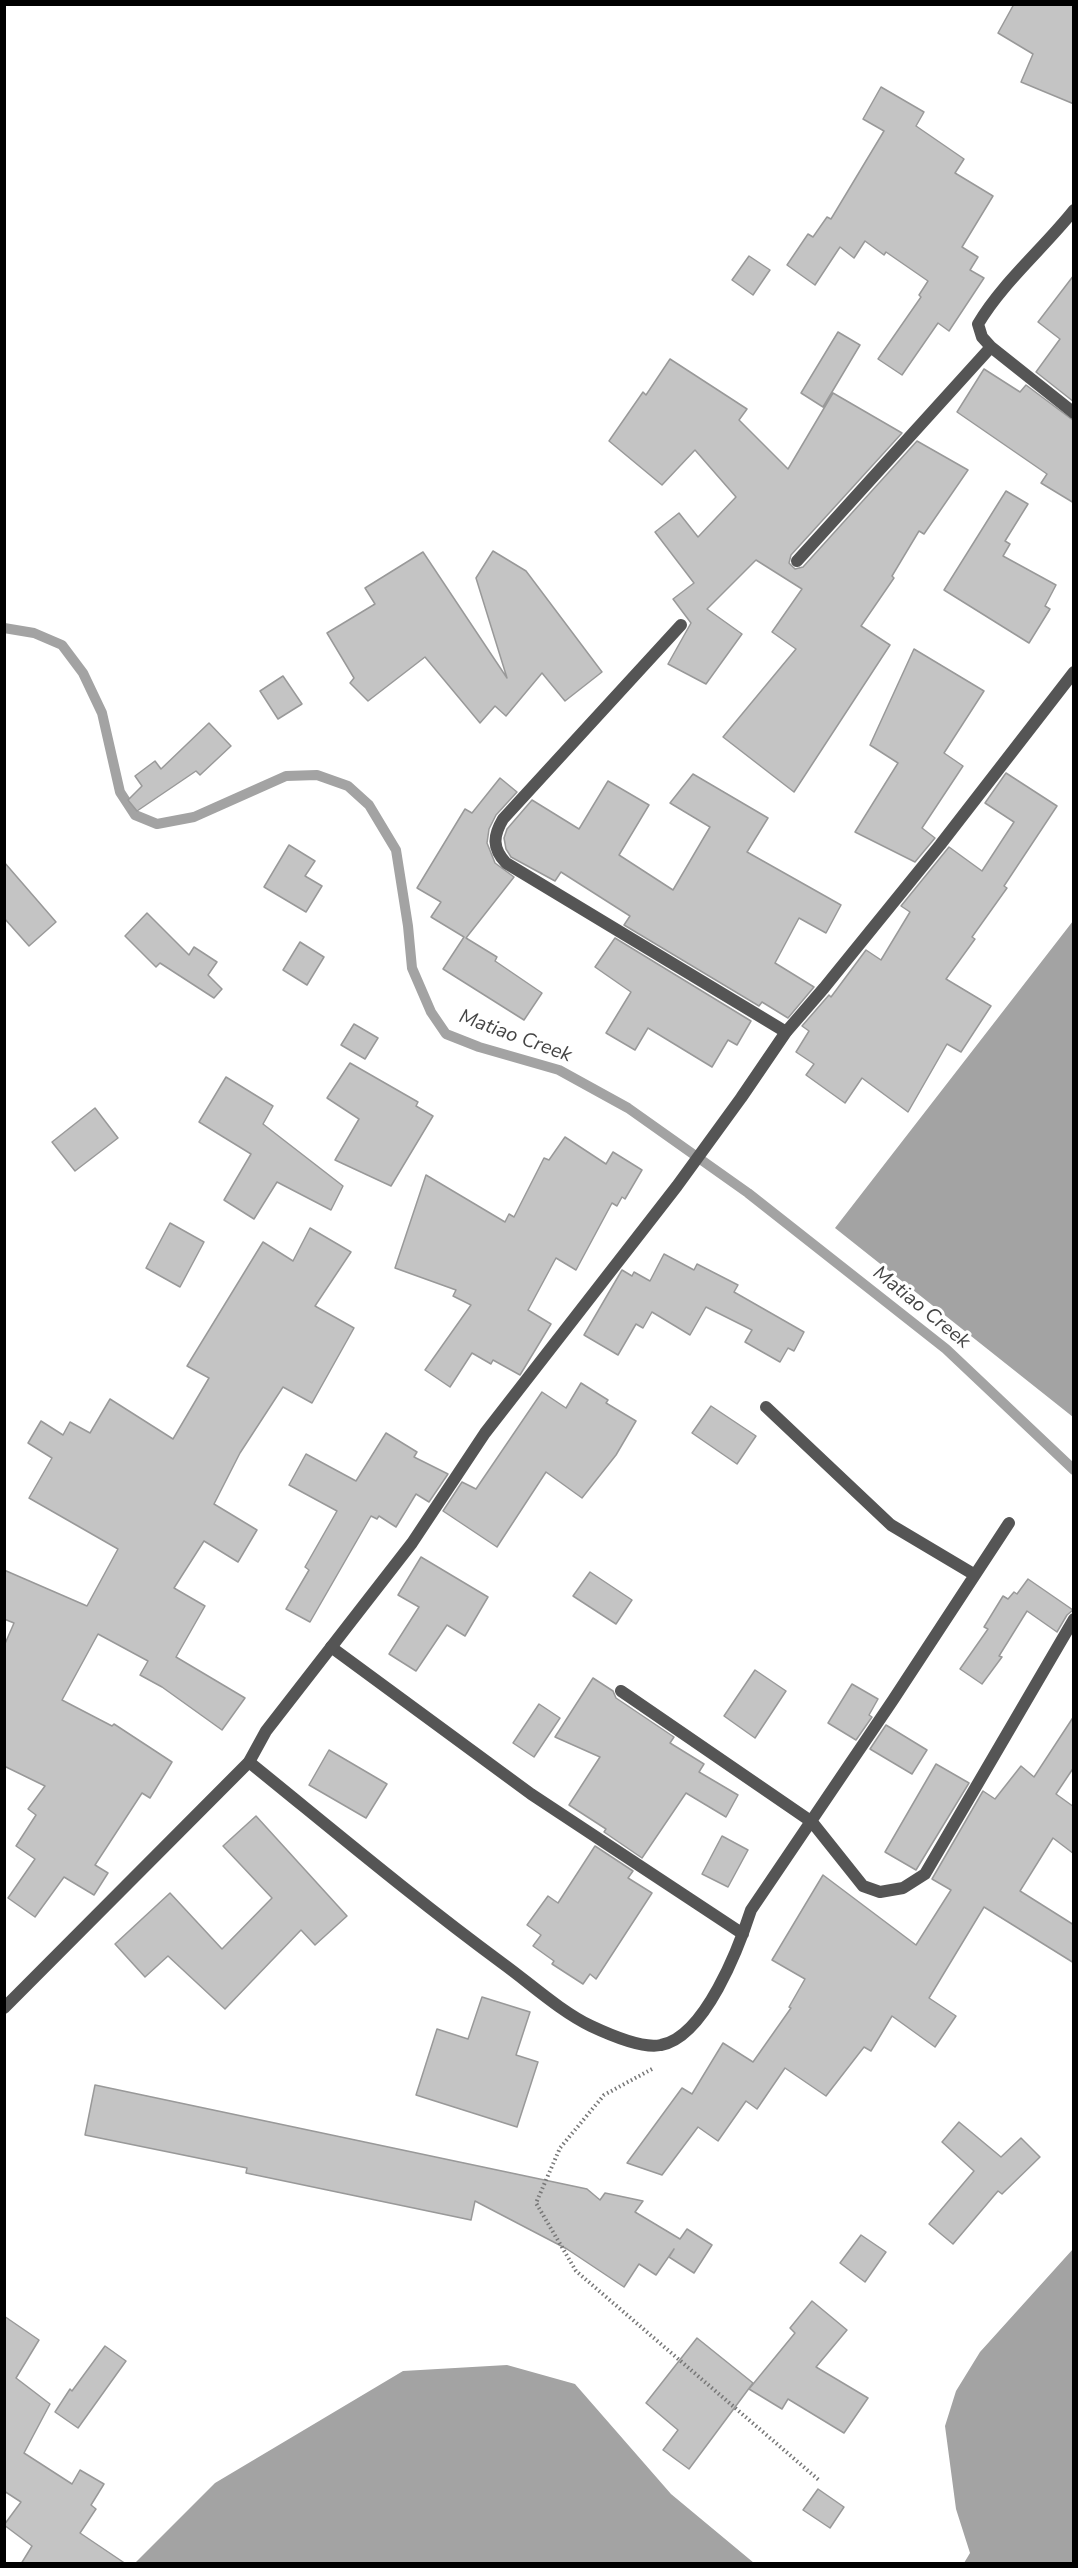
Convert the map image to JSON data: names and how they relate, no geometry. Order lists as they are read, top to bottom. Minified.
{"water":["Matiao Creek"]}
